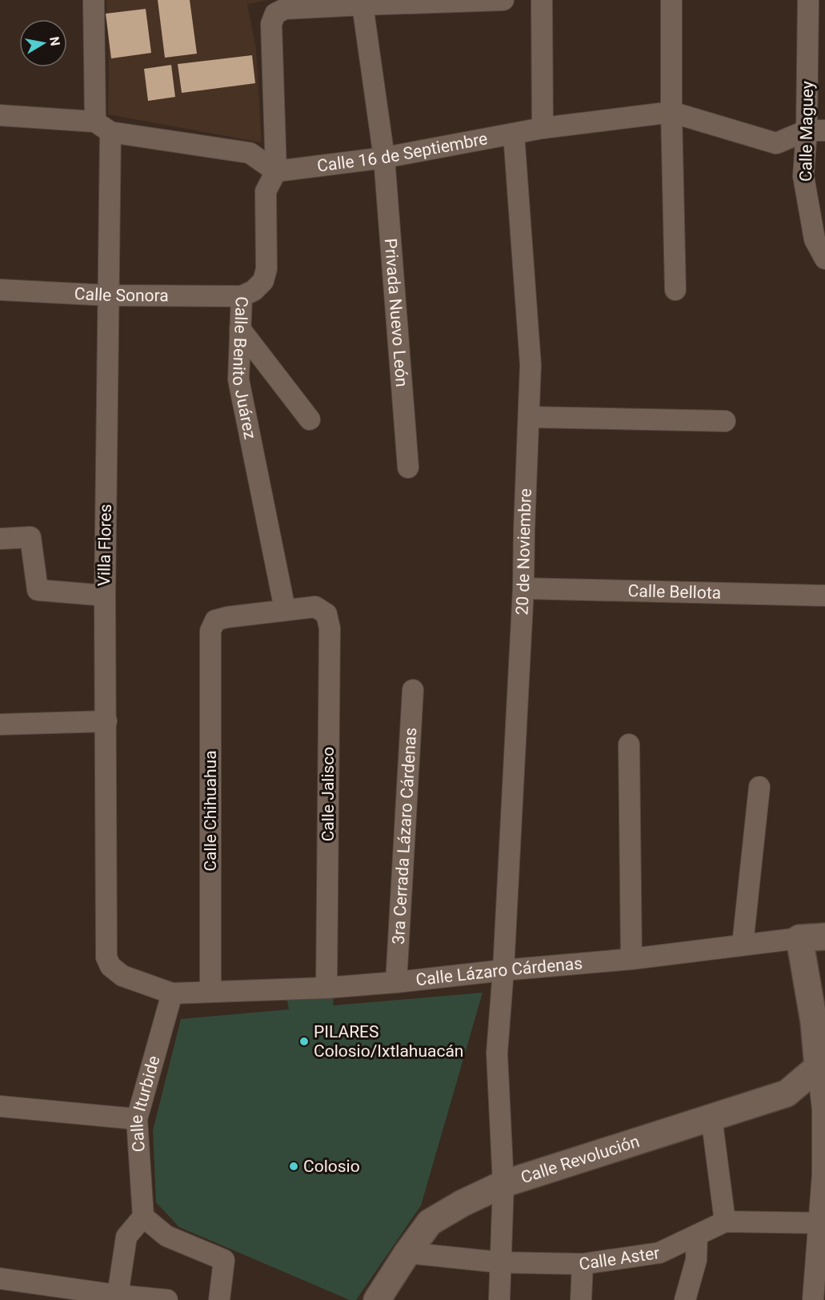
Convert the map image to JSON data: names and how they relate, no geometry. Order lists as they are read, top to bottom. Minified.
{"streets":{"street":["Calle Maguey","Calle 16 de Septiembre","Calle Sonora","Privada Nuevo León","Calle Benito Juárez","Villa Flores","20 de Noviembre","Calle Bellota","Calle Jalisco","Calle Chihuahua","3ra Cerrada Lázaro Cárdenas","Calle Lázaro Cárdenas","Calle Iturbide","Calle Revolución","Calle Aster"]},"crossings":[["Calle Maguey","Calle 16 de Septiembre"],["Calle 16 de Septiembre","Privada Nuevo León"],["Calle 16 de Septiembre","Calle Benito Juárez"],["Calle 16 de Septiembre","20 de Noviembre"],["Calle Sonora","Calle Benito Juárez"],["Calle Sonora","Villa Flores"],["Privada Nuevo León","Calle Benito Juárez"],["Calle Benito Juárez","Calle Jalisco"],["Calle Benito Juárez","Calle Chihuahua"],["Villa Flores","Calle Lázaro Cárdenas"],["Villa Flores","Calle Iturbide"],["20 de Noviembre","Calle Bellota"],["20 de Noviembre","Calle Lázaro Cárdenas"],["20 de Noviembre","Calle Revolución"],["20 de Noviembre","Calle Aster"],["Calle Jalisco","Calle Chihuahua"],["Calle Jalisco","Calle Lázaro Cárdenas"],["Calle Chihuahua","Calle Lázaro Cárdenas"],["3ra Cerrada Lázaro Cárdenas","Calle Lázaro Cárdenas"],["Calle Lázaro Cárdenas","Calle Iturbide"],["Calle Revolución","Calle Aster"]],"places":["PILARES Colosio/Ixtlahuacán","Colosio"],"north":"right"}
